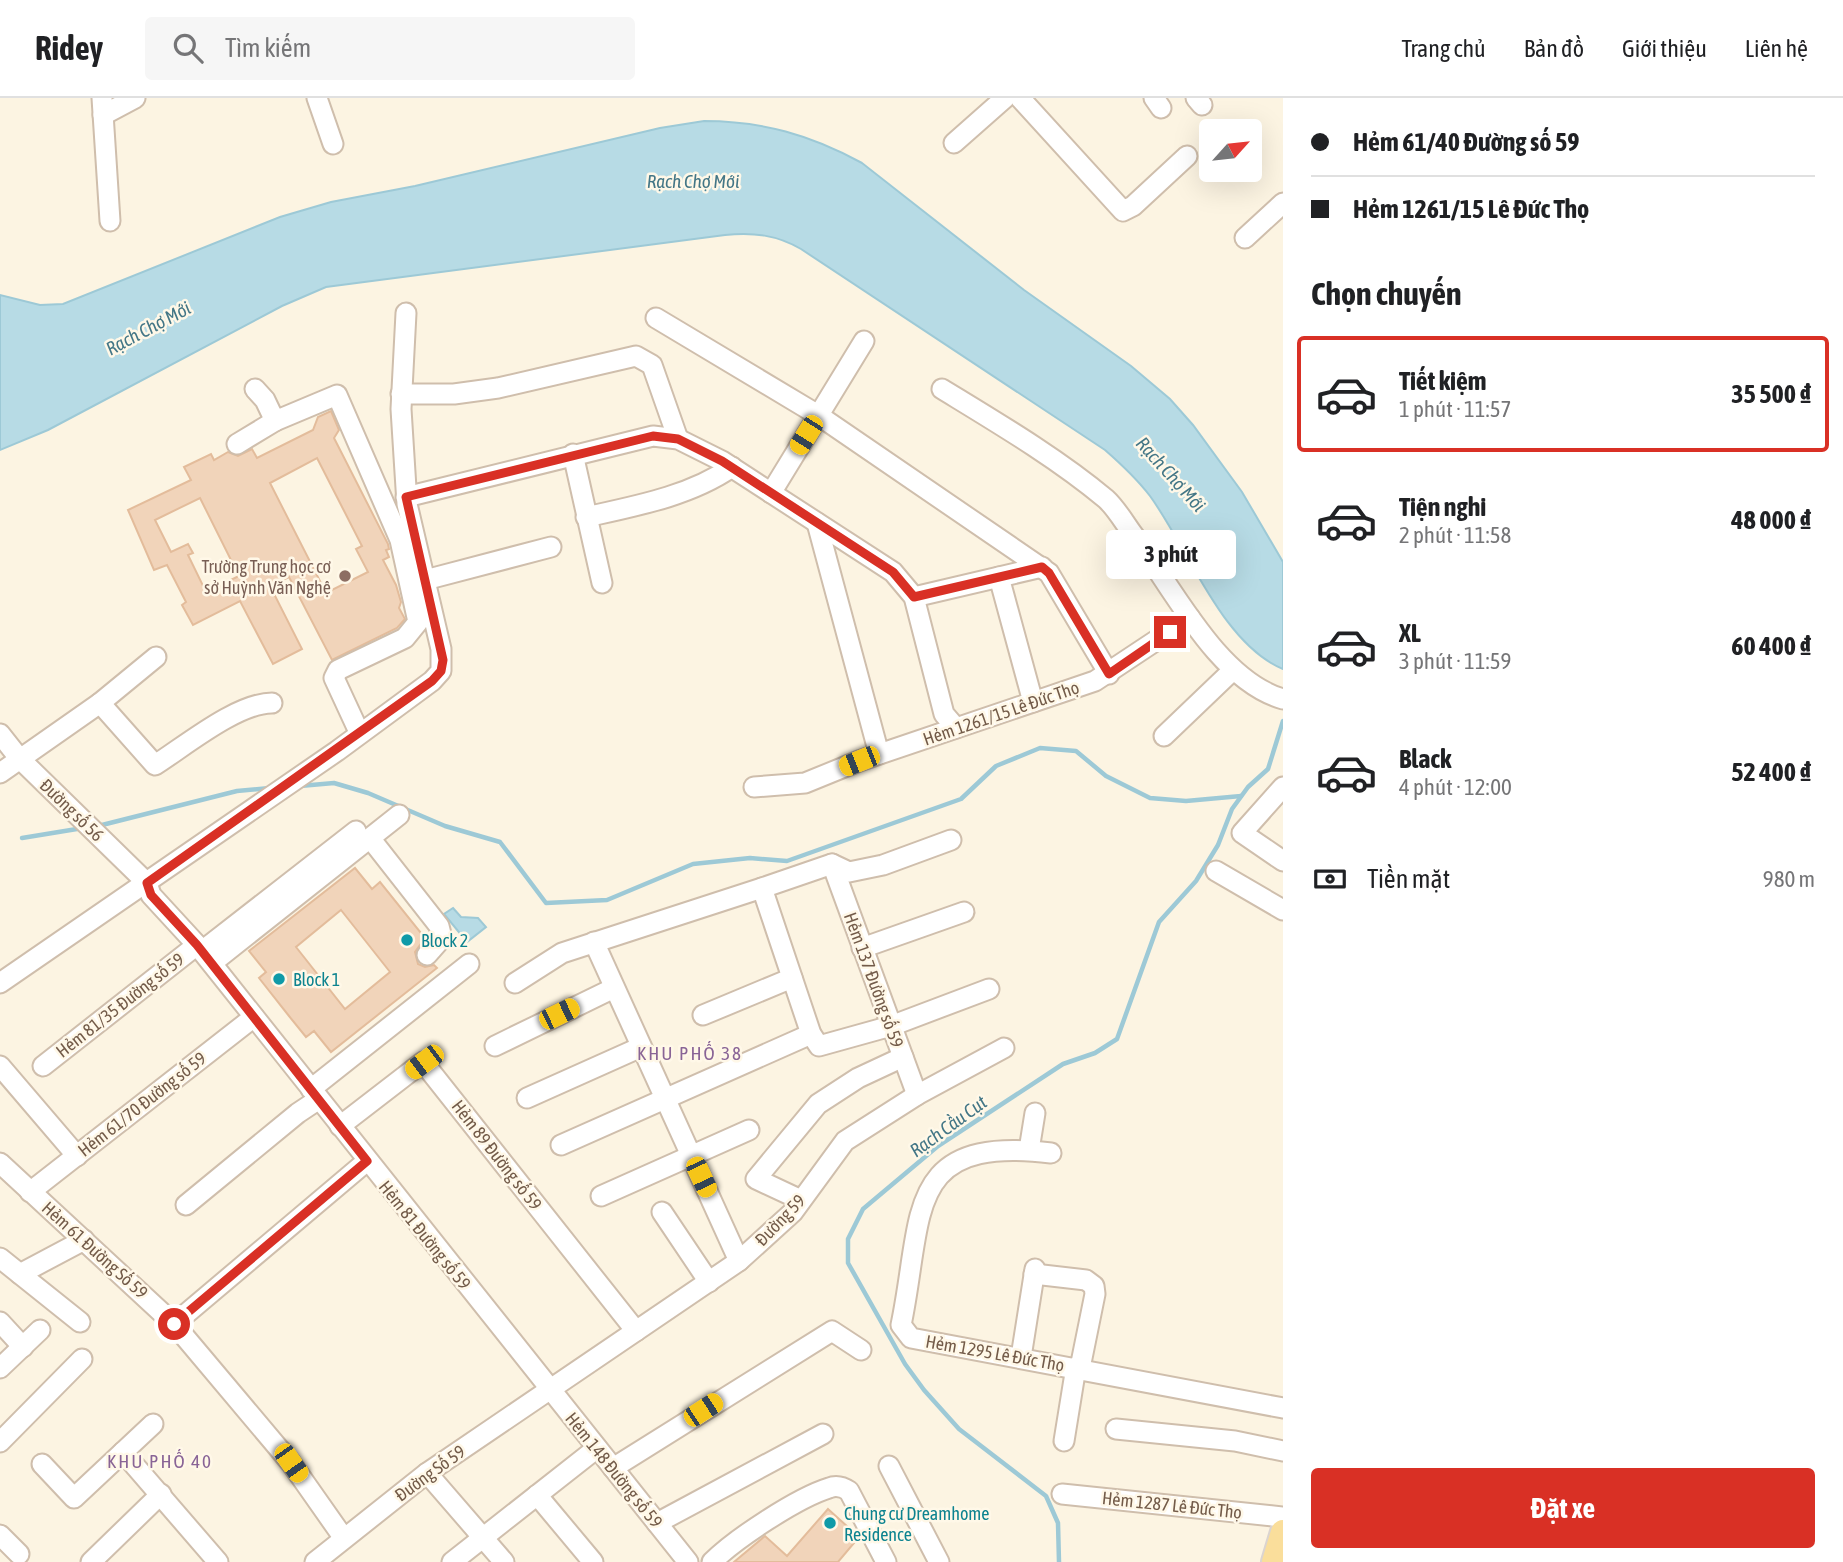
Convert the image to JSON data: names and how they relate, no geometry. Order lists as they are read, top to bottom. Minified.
{"streets":{"street":["Hẻm 1261/15 Lê Đức Thọ","Đường số 56","Hẻm 137 Đường số 59","Hẻm 81/35 Đường số 59","Hẻm 61/70 Đường số 59","Hẻm 89 Đường số 59","Đường 59","Hẻm 81 Đường số 59","Hẻm 61 Đường Số 59","Hẻm 1295 Lê Đức Thọ","Hẻm 148 Đường số 59","Đường Số 59","Hẻm 1287 Lê Đức Thọ"]},"crossings":[["Đường số 56","Hẻm 81 Đường số 59"],["Hẻm 137 Đường số 59","Đường 59"],["Hẻm 81/35 Đường số 59","Hẻm 81 Đường số 59"],["Hẻm 61/70 Đường số 59","Hẻm 81 Đường số 59"],["Hẻm 61/70 Đường số 59","Hẻm 61 Đường Số 59"],["Hẻm 89 Đường số 59","Đường 59"],["Hẻm 89 Đường số 59","Hẻm 81 Đường số 59"],["Đường 59","Hẻm 81 Đường số 59"],["Đường 59","Hẻm 148 Đường số 59"],["Đường 59","Đường Số 59"],["Hẻm 81 Đường số 59","Hẻm 148 Đường số 59"],["Hẻm 81 Đường số 59","Đường Số 59"],["Hẻm 61 Đường Số 59","Đường Số 59"],["Hẻm 148 Đường số 59","Đường Số 59"]],"districts":["KHU PHỐ 38","KHU PHỐ 40"],"water":["Rạch Chợ Mới","Rạch Cầu Cụt"],"places":["Trường Trung học cơ sở Huỳnh Văn Nghệ","Block 2","Block 1","Chung cư Dreamhome Residence"],"north":"top right","page":{"header":"Ridey","search":"Tìm kiếm","nav":["Trang chủ","Bản đồ","Giới thiệu","Liên hệ"],"banner":["Hẻm 61/40 Đường số 59","Hẻm 1261/15 Lê Đức Thọ"],"heading":"Chọn chuyến","list":[{"name":"Tiết kiệm","note":"1 phút · 11:57","value":"35 500 ₫"},{"name":"Tiện nghi","note":"2 phút · 11:58","value":"48 000 ₫"},{"name":"XL","note":"3 phút · 11:59","value":"60 400 ₫"},{"name":"Black","note":"4 phút · 12:00","value":"52 400 ₫"}],"bubble":"3 phút","pay":["Tiền mặt","980 m"],"buttons":"Đặt xe"}}
